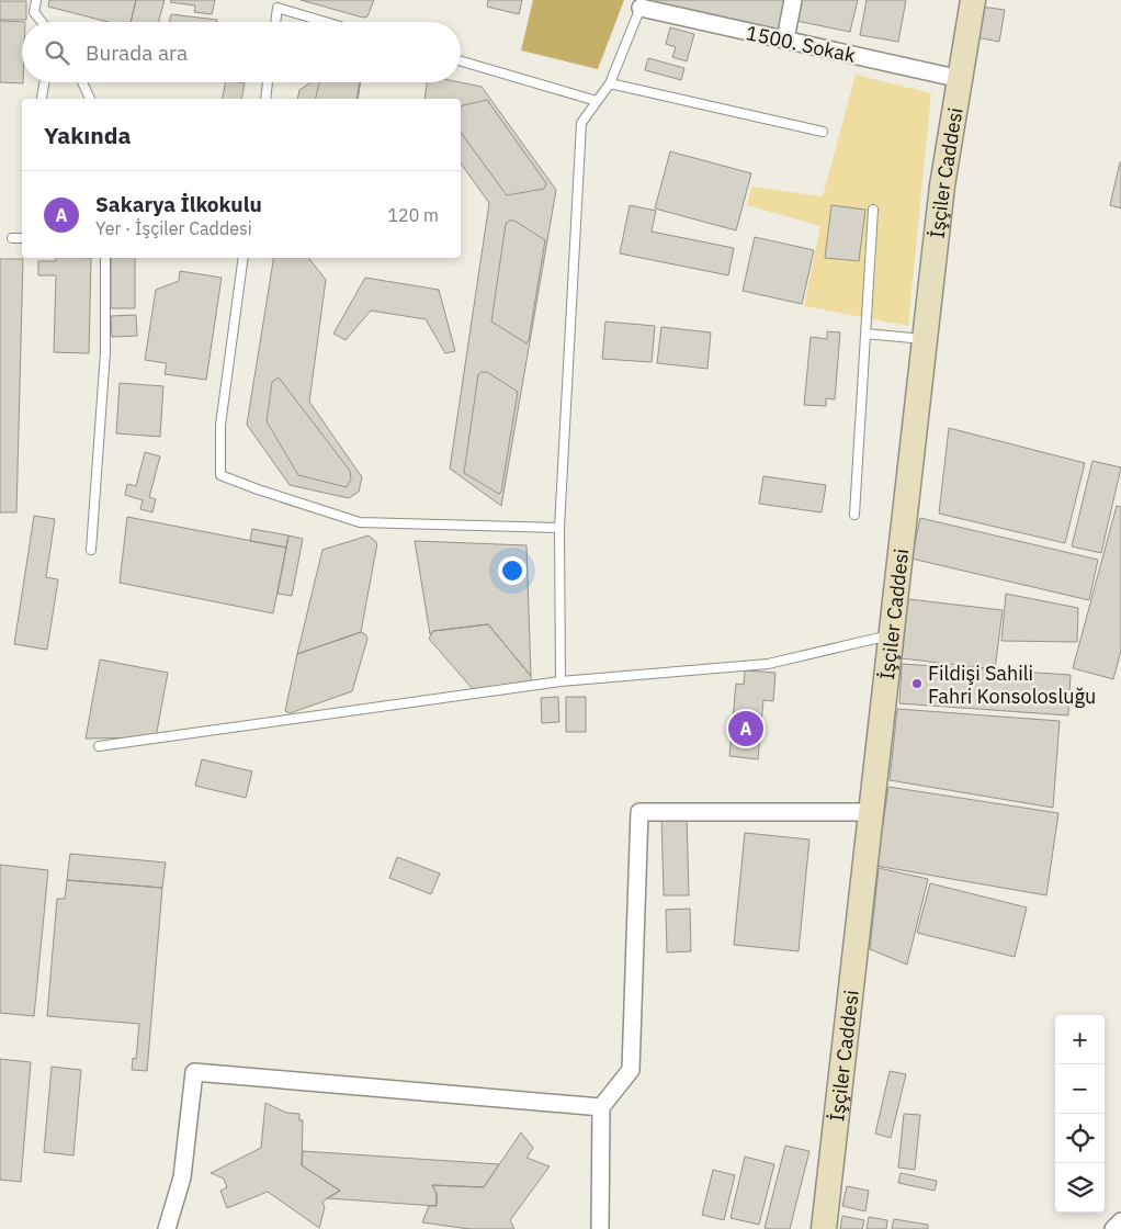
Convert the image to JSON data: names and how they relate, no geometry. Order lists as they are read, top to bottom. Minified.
{"streets":{"street":["1500. Sokak","İşçiler Caddesi"]},"crossings":[["1500. Sokak","İşçiler Caddesi"]],"places":["Fildişi Sahili Fahri Konsolosluğu"],"page":{"search":"Burada ara","heading":"Yakında","list":[{"mark":"A","name":"Sakarya İlkokulu","note":"Yer · İşçiler Caddesi","value":"120 m"}],"pins":"A","map_buttons":["+","−"]}}
